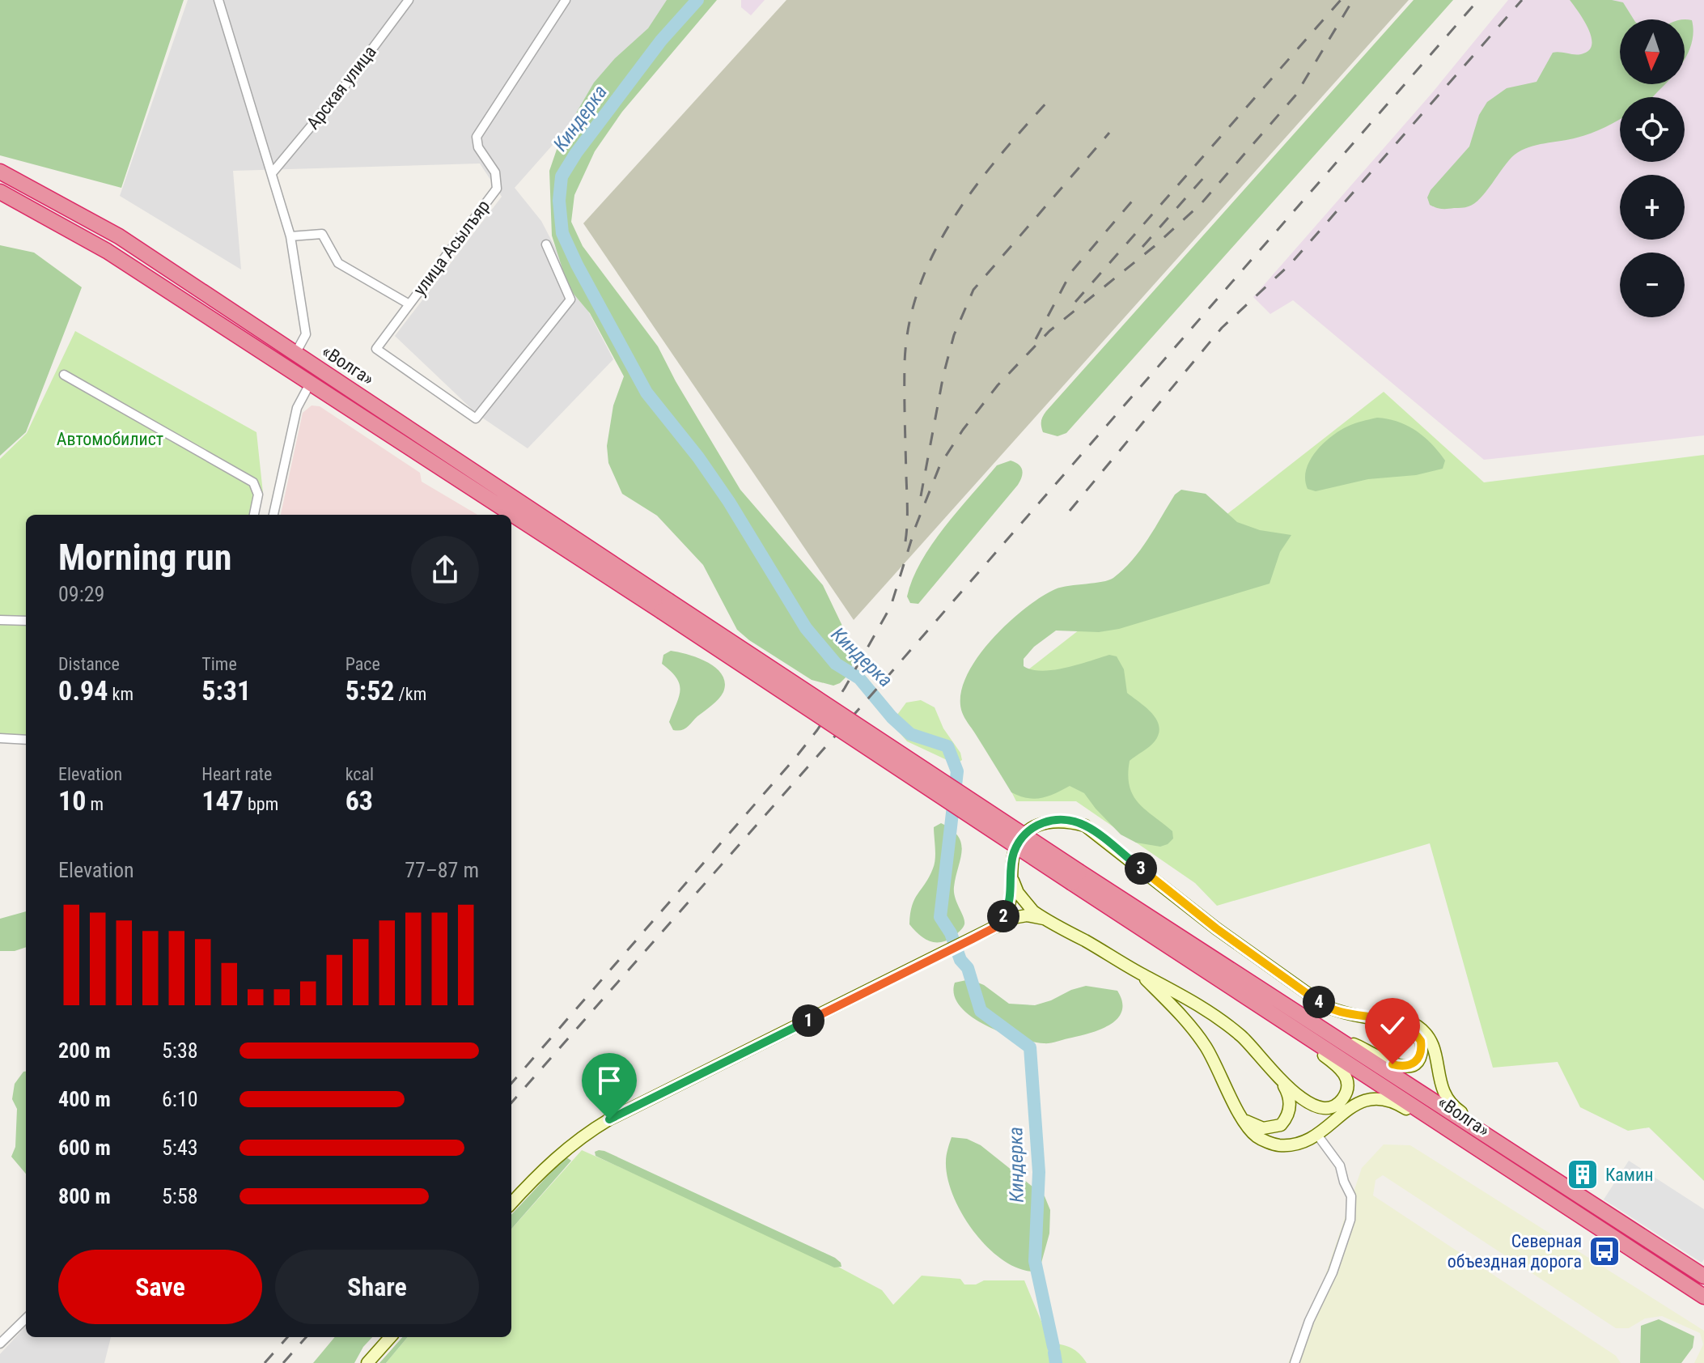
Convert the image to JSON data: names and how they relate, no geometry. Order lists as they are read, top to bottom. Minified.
{"streets":{"highway":["«Волга»"],"street":["Арская улица","улица Асылъяр"]},"water":["Киндерка"],"parks":["Автомобилист"],"places":{"building":["Камин"],"bus stop":["Северная объездная дорога"]},"north":"bottom","page":{"map_buttons":["+","−"],"heading":["Morning run","09:29"],"stats":[["Distance","0.94 km"],["Time","5:31"],["Pace","5:52 /km"],["Elevation","10 m"],["Heart rate","147 bpm"],["kcal","63"]],"chart":["Elevation","77–87 m"],"pins":["3","2","4","1"],"list":[{"name":"200 m","note":"5:38"},{"name":"400 m","note":"6:10"},{"name":"600 m","note":"5:43"},{"name":"800 m","note":"5:58"}],"buttons":["Save","Share"]}}
